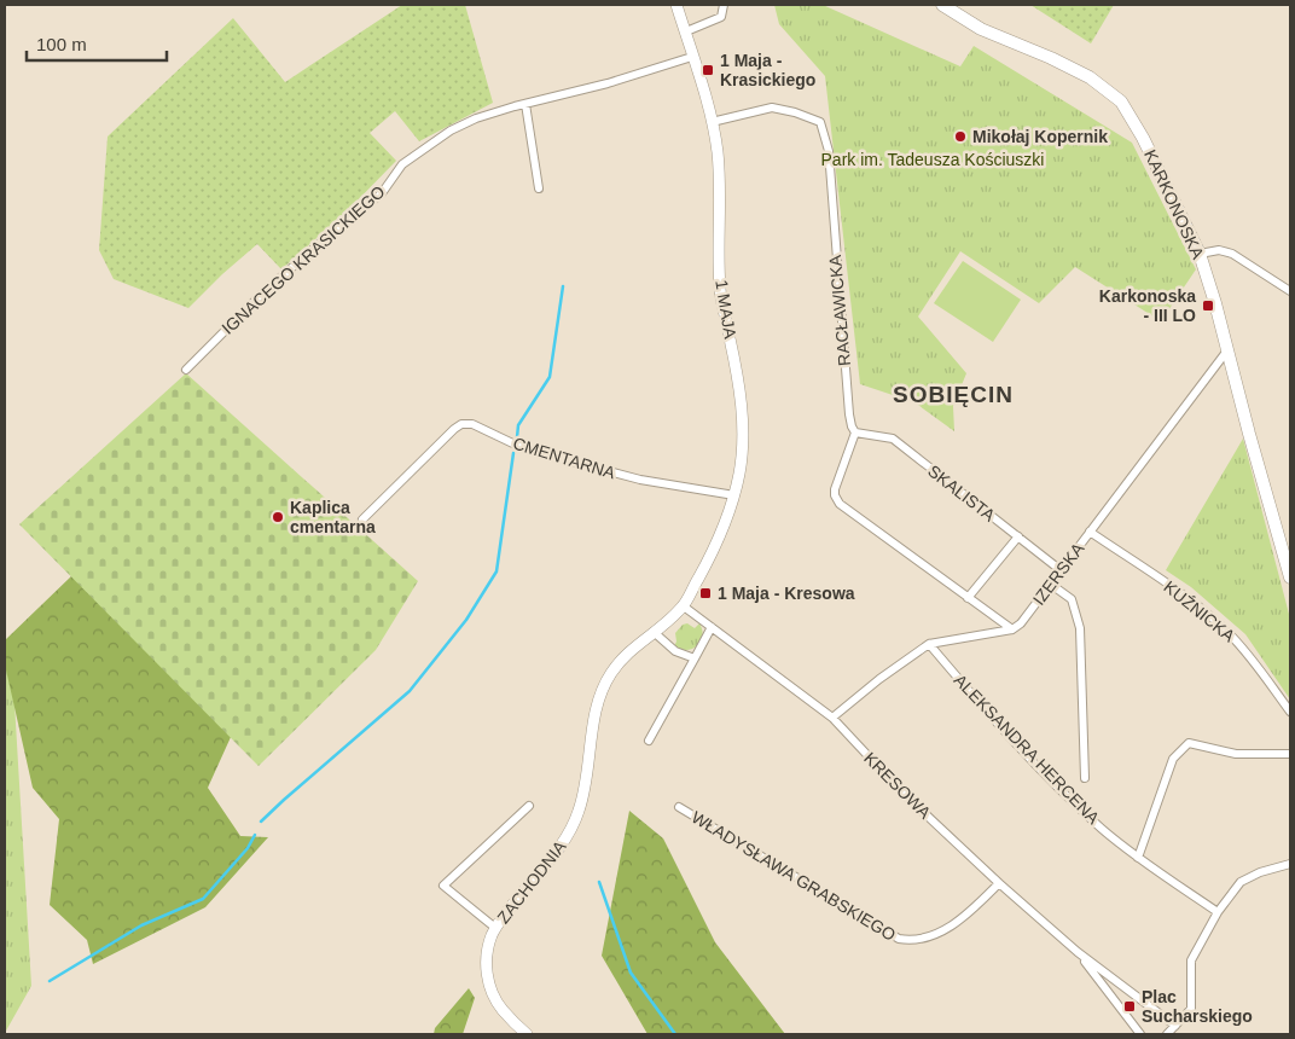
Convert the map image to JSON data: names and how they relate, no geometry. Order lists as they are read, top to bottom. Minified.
{"streets":{"main road":["KARKONOSKA"],"street":["IGNACEGO KRASICKIEGO","1 MAJA","RACŁAWICKA","CMENTARNA","SKALISTA","IZERSKA","KUŹNICKA","ALEKSANDRA HERCENA","KRESOWA","WŁADYSŁAWA GRABSKIEGO","ZACHODNIA"]},"crossings":[["KARKONOSKA","IZERSKA"],["IGNACEGO KRASICKIEGO","1 MAJA"],["1 MAJA","RACŁAWICKA"],["1 MAJA","CMENTARNA"],["1 MAJA","KRESOWA"],["1 MAJA","ZACHODNIA"],["RACŁAWICKA","SKALISTA"],["SKALISTA","IZERSKA"],["IZERSKA","KUŹNICKA"],["KRESOWA","WŁADYSŁAWA GRABSKIEGO"],["KRESOWA","ZACHODNIA"]],"districts":["SOBIĘCIN"],"parks":["Park im. Tadeusza Kościuszki"],"places":{"transit":["1 Maja - Krasickiego","Karkonoska - III LO","1 Maja - Kresowa","Plac Sucharskiego"],"other":["Mikołaj Kopernik","Kaplica cmentarna"]},"scale_bar":"100 m"}
